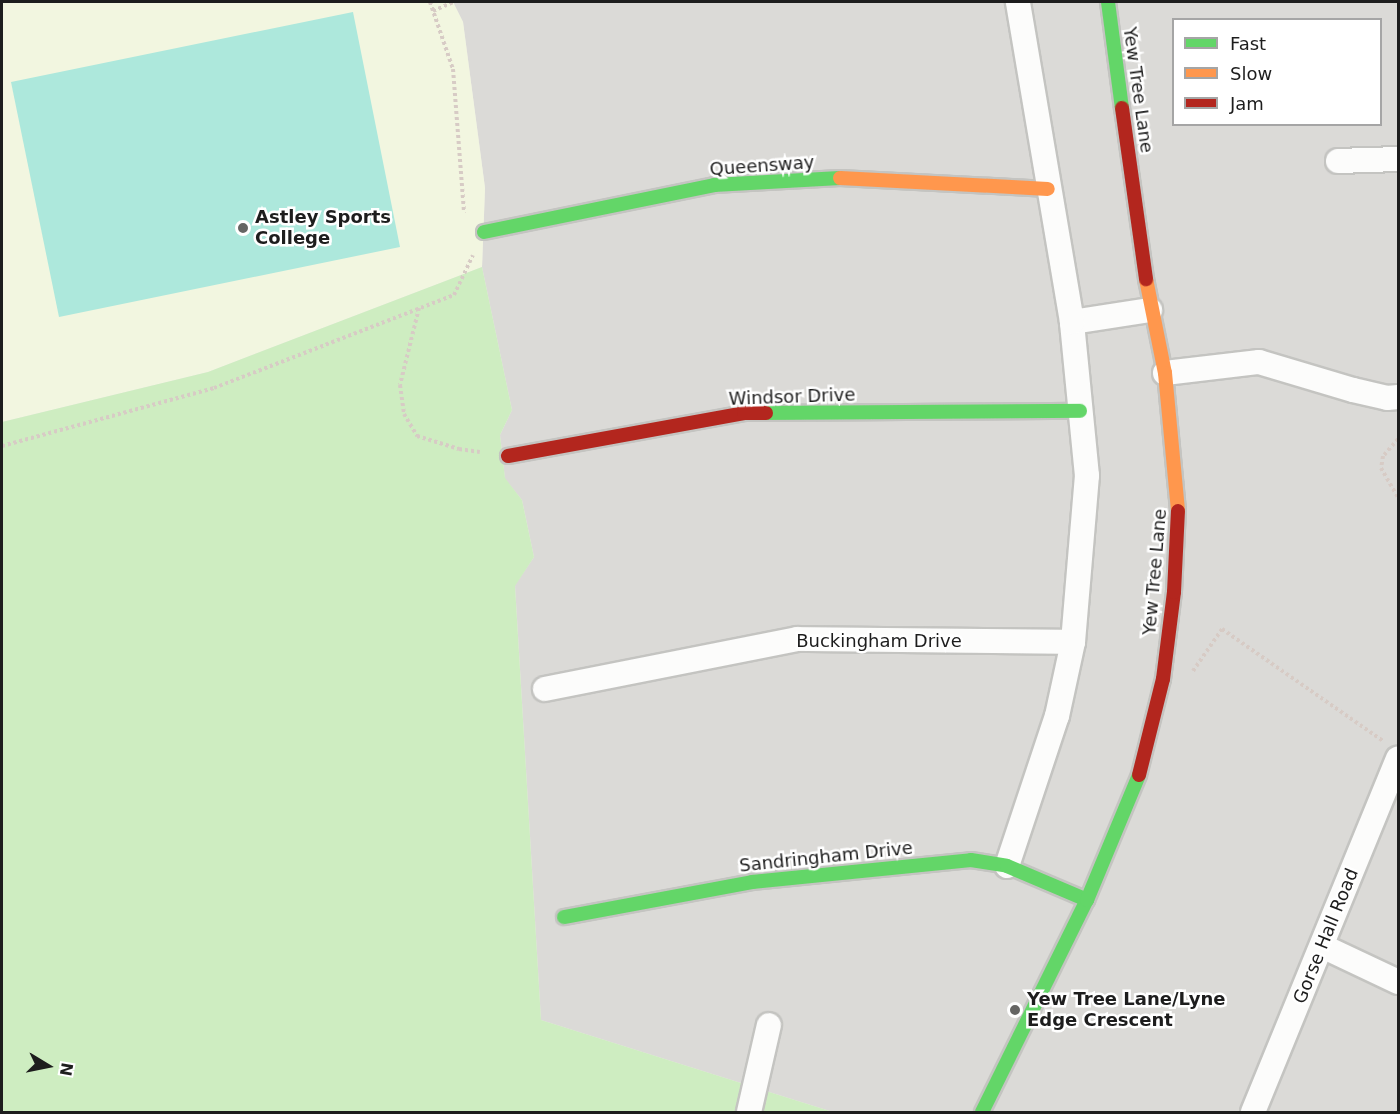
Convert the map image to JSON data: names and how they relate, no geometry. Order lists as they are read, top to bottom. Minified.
{"streets":{"street":["Yew Tree Lane","Queensway","Windsor Drive","Buckingham Drive","Sandringham Drive","Gorse Hall Road"]},"crossings":[["Yew Tree Lane","Sandringham Drive"]],"places":["Astley Sports College","Yew Tree Lane/Lyne Edge Crescent"],"legend":["Fast","Slow","Jam"],"north":"right"}
